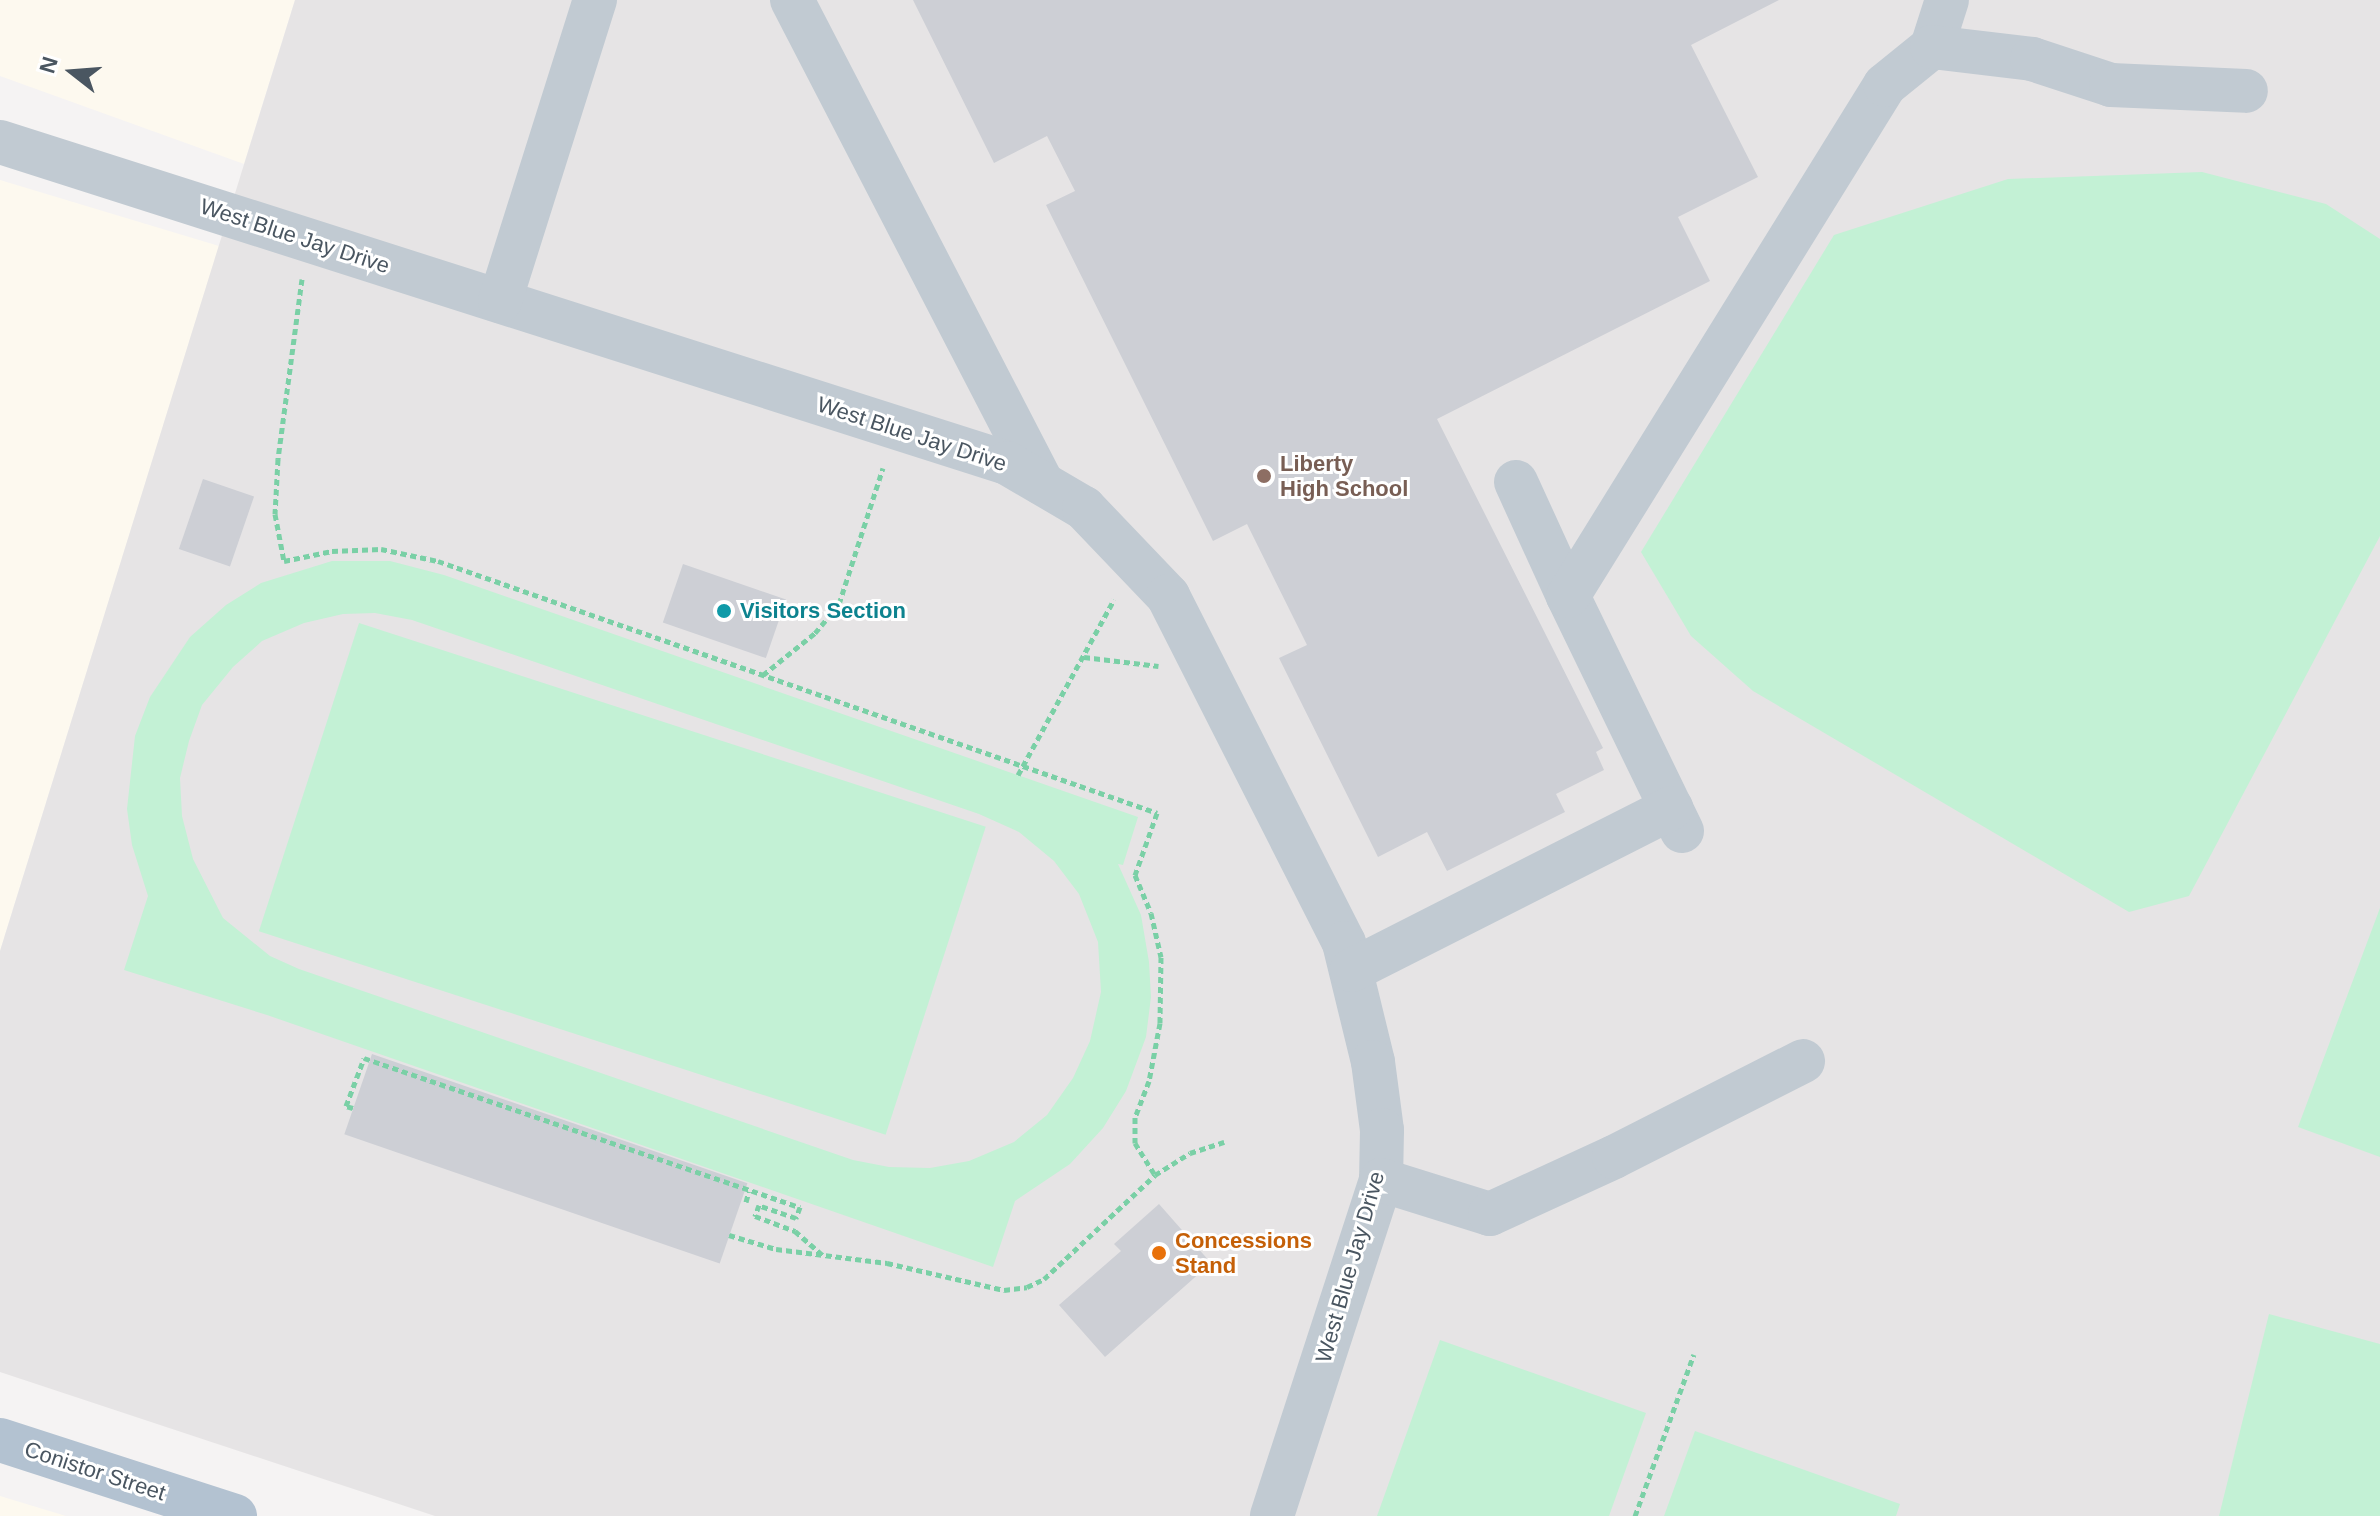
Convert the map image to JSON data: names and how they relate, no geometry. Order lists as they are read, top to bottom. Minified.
{"streets":{"main road":["Conistor Street"],"street":["West Blue Jay Drive"]},"places":["Liberty High School","Visitors Section","Concessions Stand"],"north":"left"}
